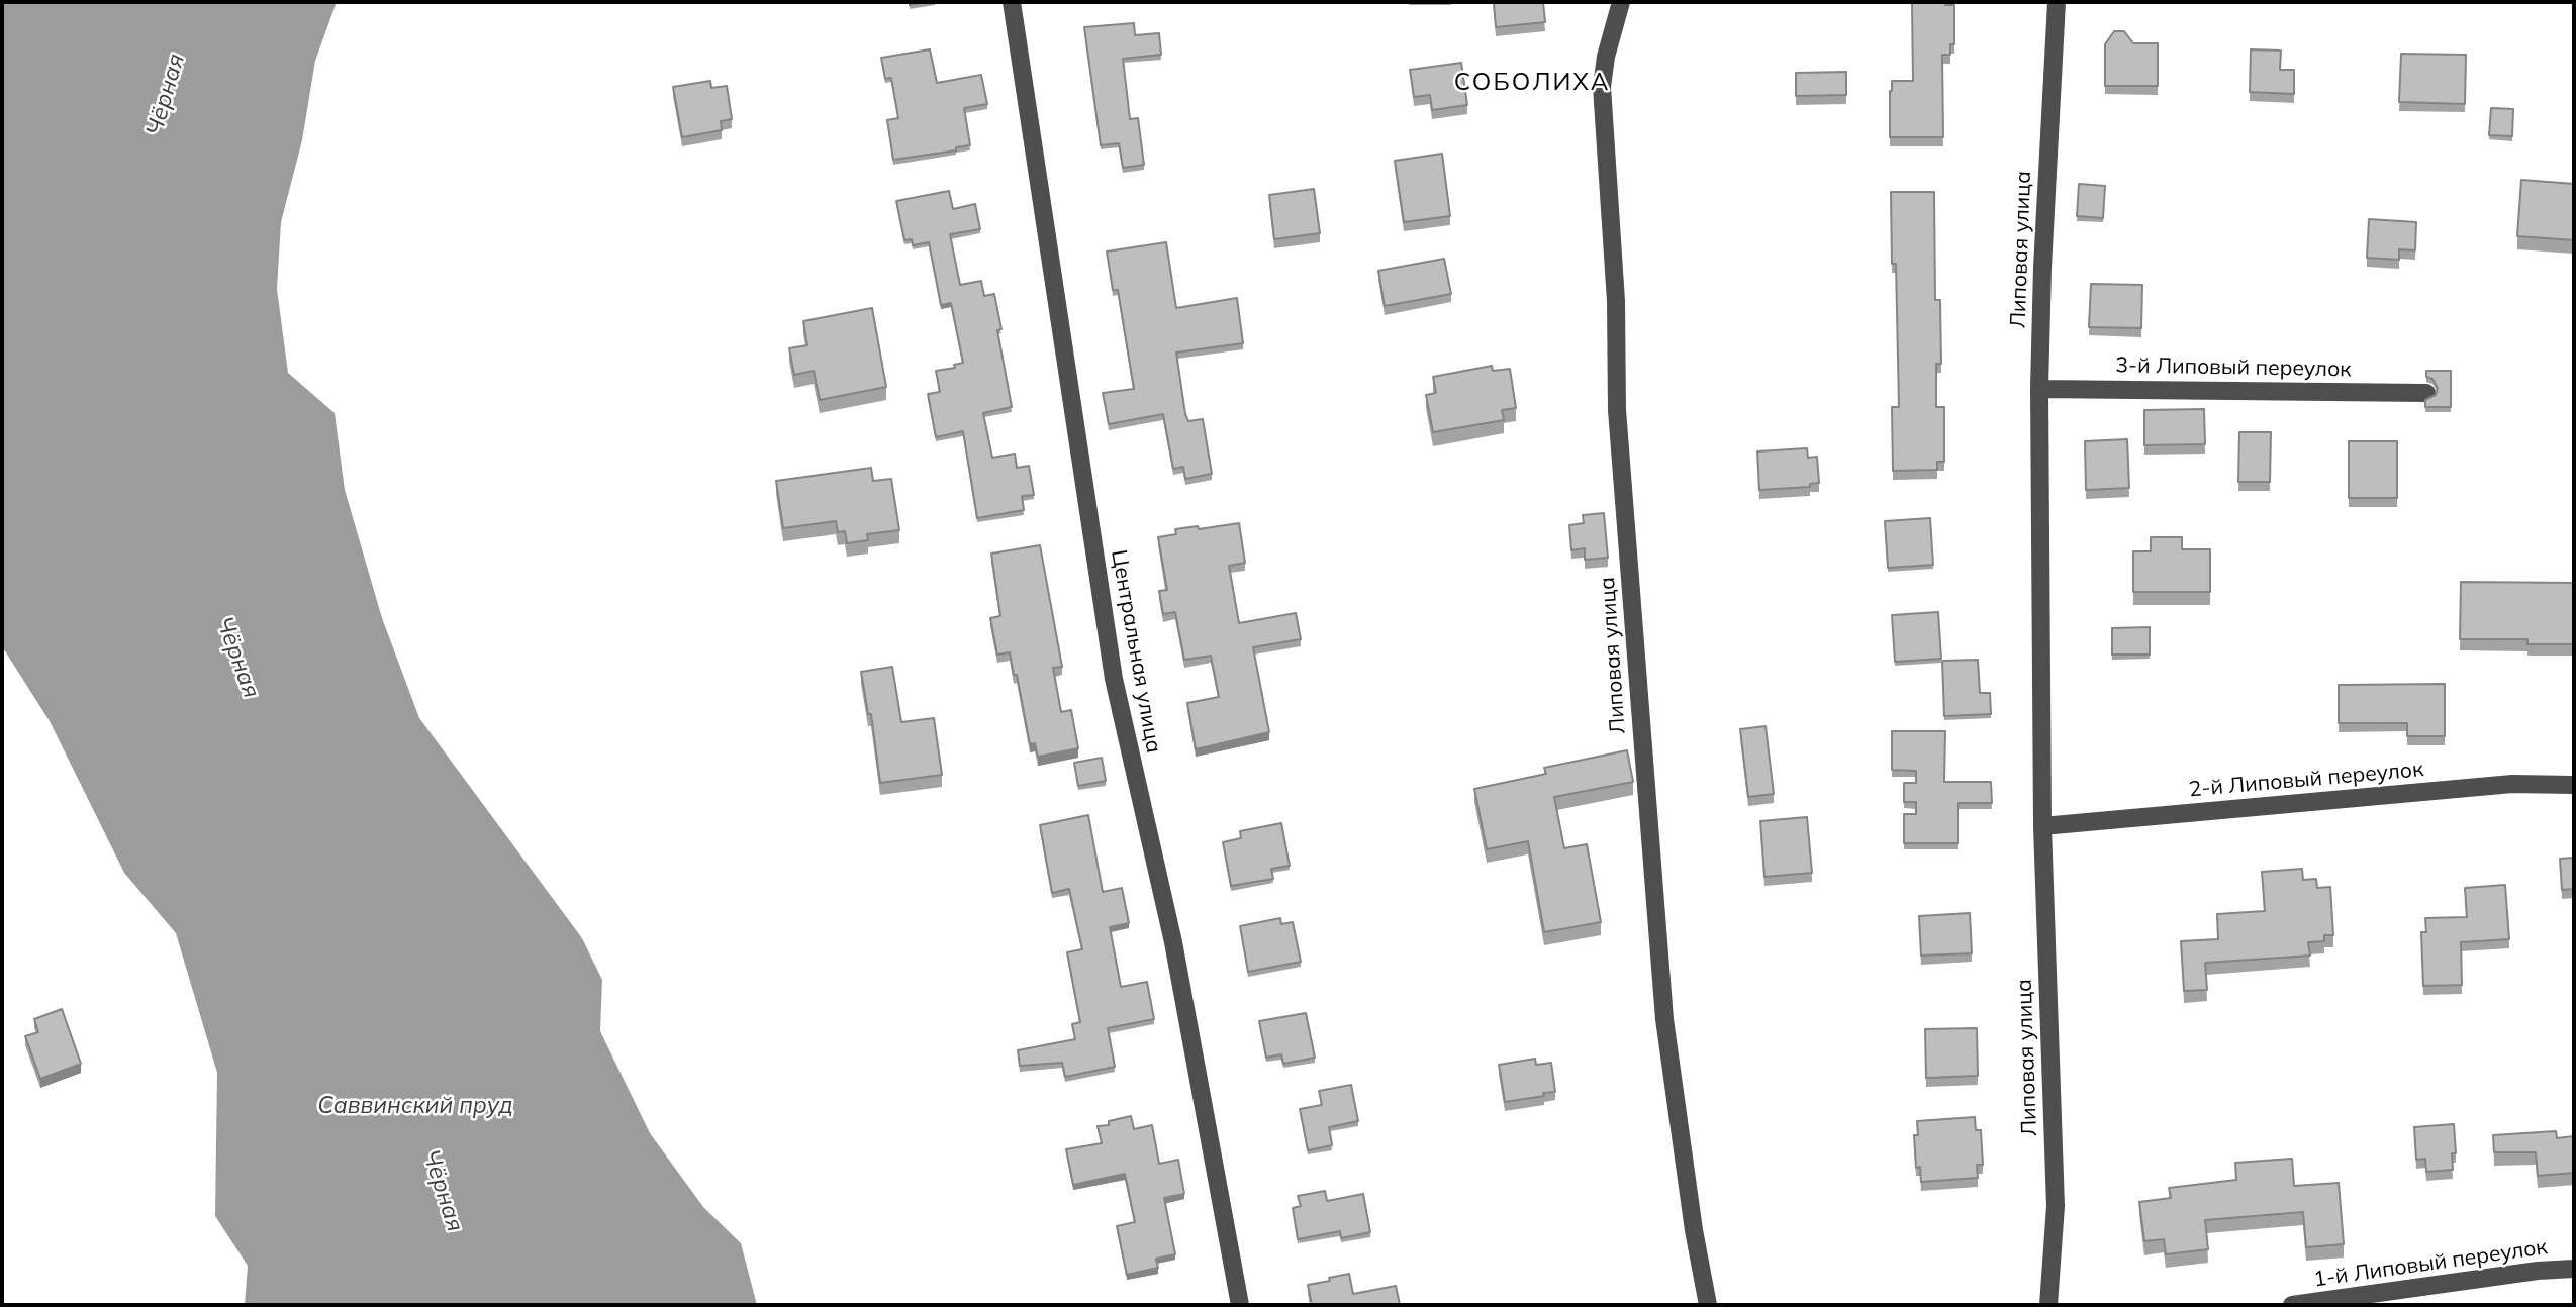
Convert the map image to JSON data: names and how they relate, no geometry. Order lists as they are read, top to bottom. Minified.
{"streets":{"street":["Липовая улица","3-й Липовый переулок","Центральная улица","2-й Липовый переулок","1-й Липовый переулок"]},"crossings":[["Липовая улица","3-й Липовый переулок"],["Липовая улица","2-й Липовый переулок"]],"districts":["СОБОЛИХА"],"water":["Чёрная","Саввинский пруд"]}
